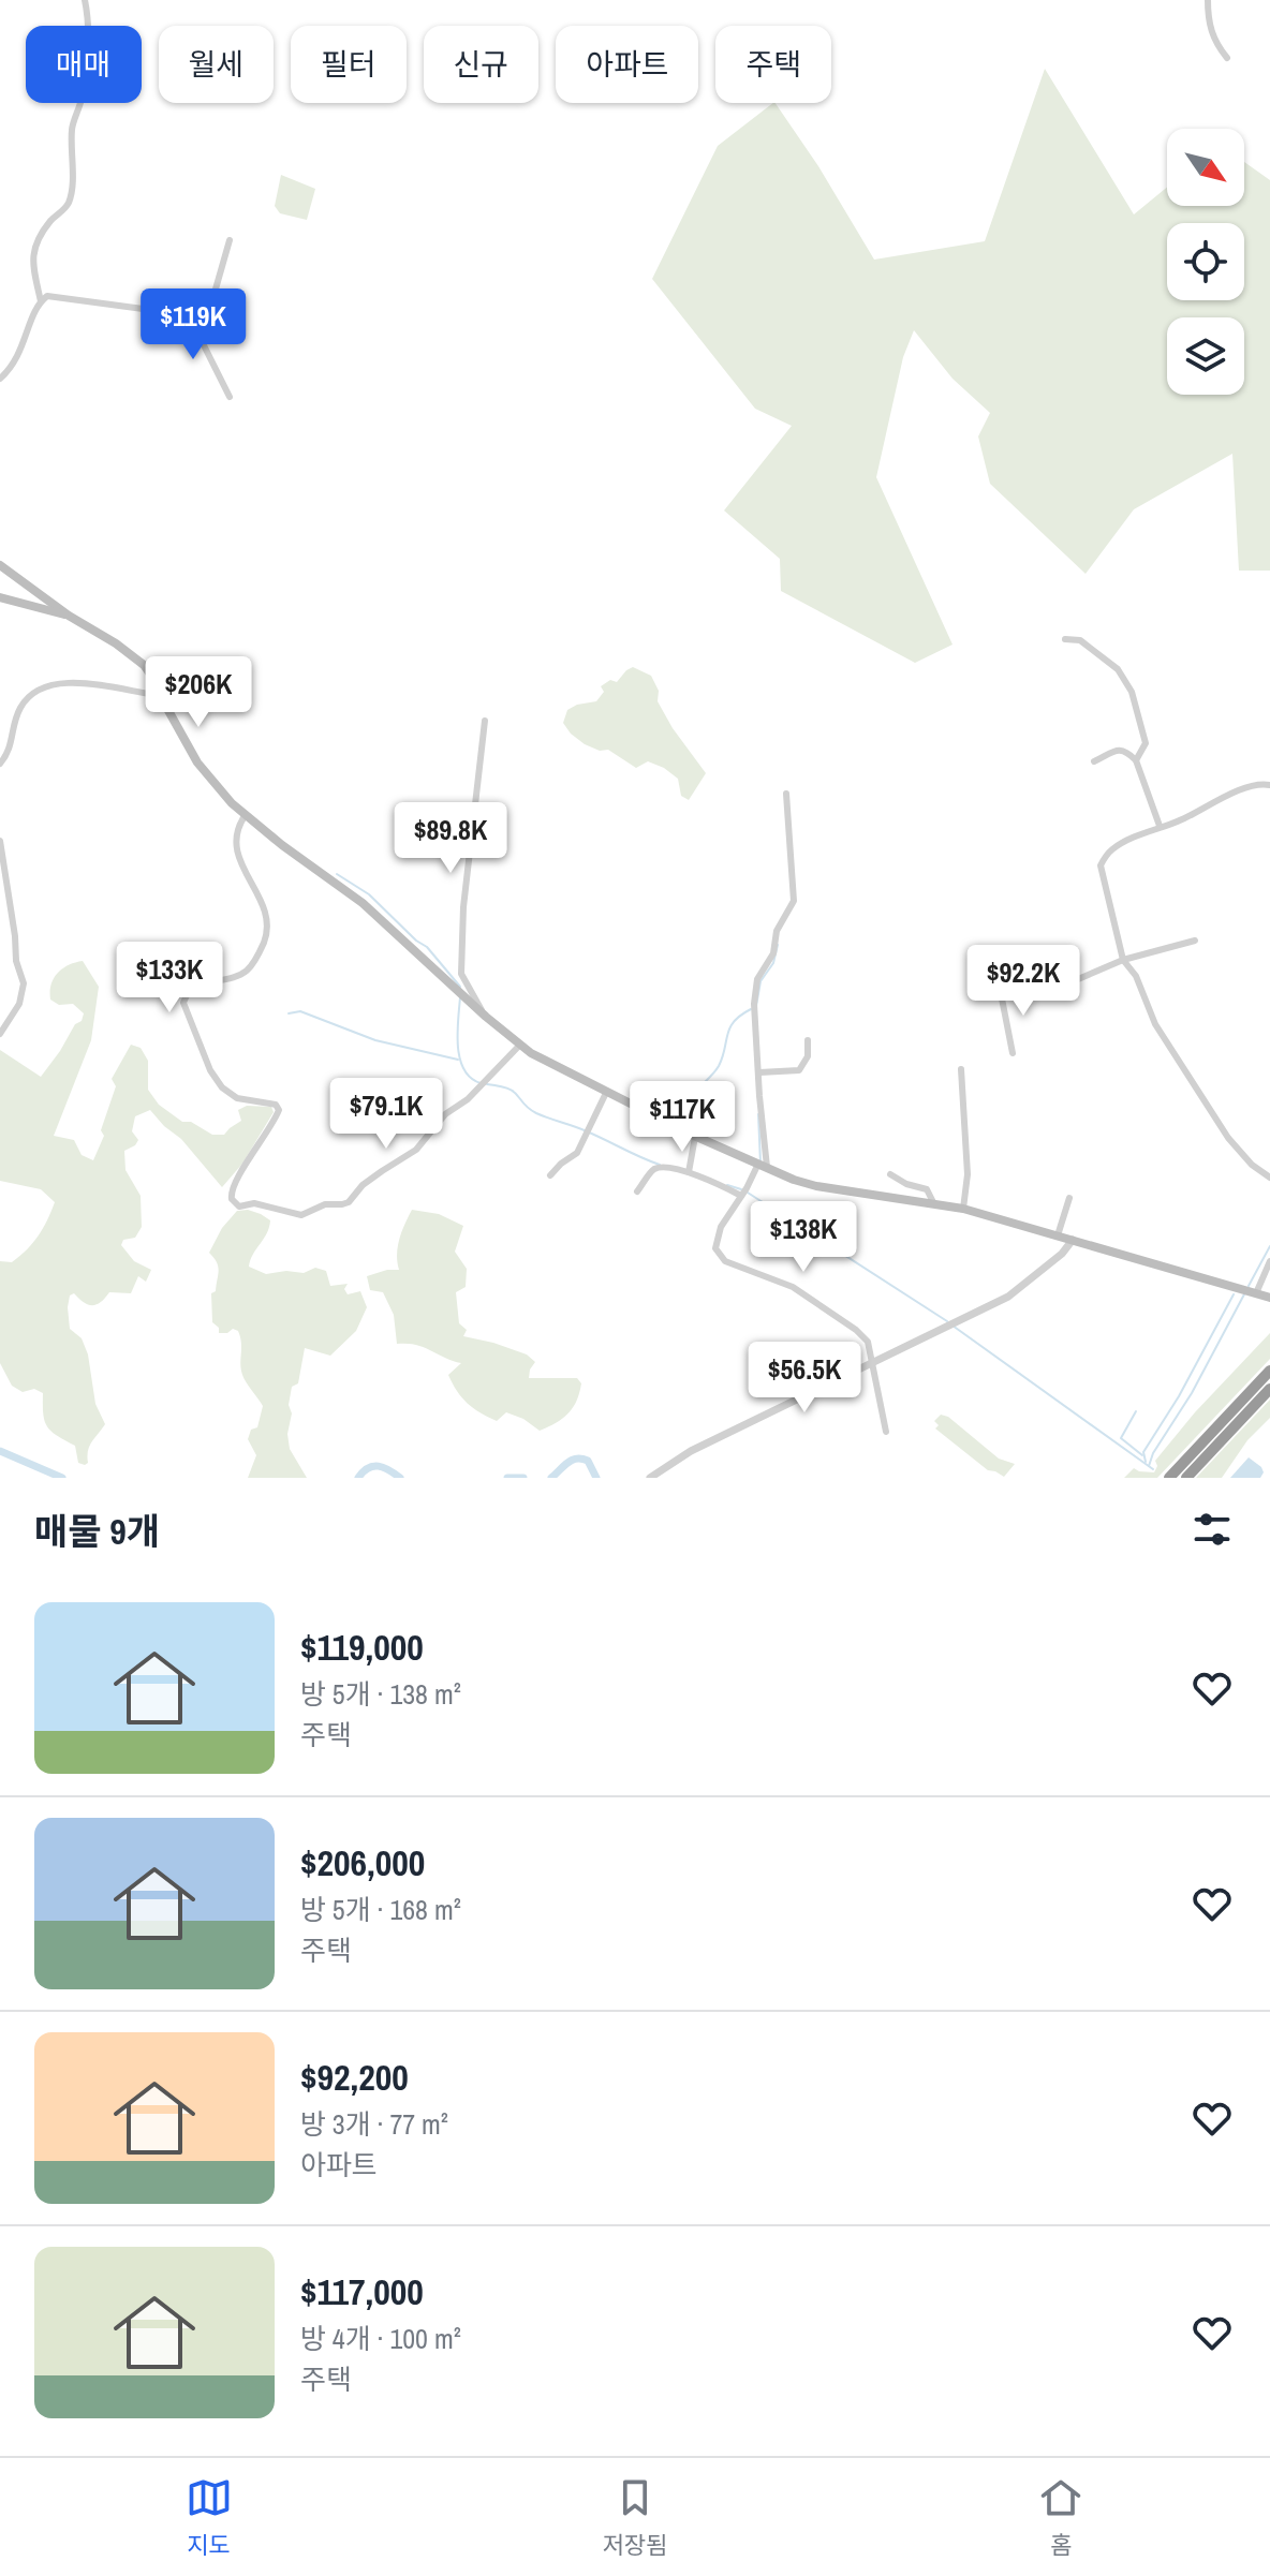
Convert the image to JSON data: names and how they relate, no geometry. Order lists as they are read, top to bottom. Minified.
{"north":"bottom right","page":{"chip":["매매","월세","필터","신규","아파트","주택"],"price":["$119K","$206K","$89.8K","$133K","$92.2K","$79.1K","$117K","$138K","$56.5K"],"heading":"매물 9개","list":[{"name":"$119,000","note":"방 5개 · 138 m² · 주택"},{"name":"$206,000","note":"방 5개 · 168 m² · 주택"},{"name":"$92,200","note":"방 3개 · 77 m² · 아파트"},{"name":"$117,000","note":"방 4개 · 100 m² · 주택"}],"tabs":["지도","저장됨","홈"]}}
